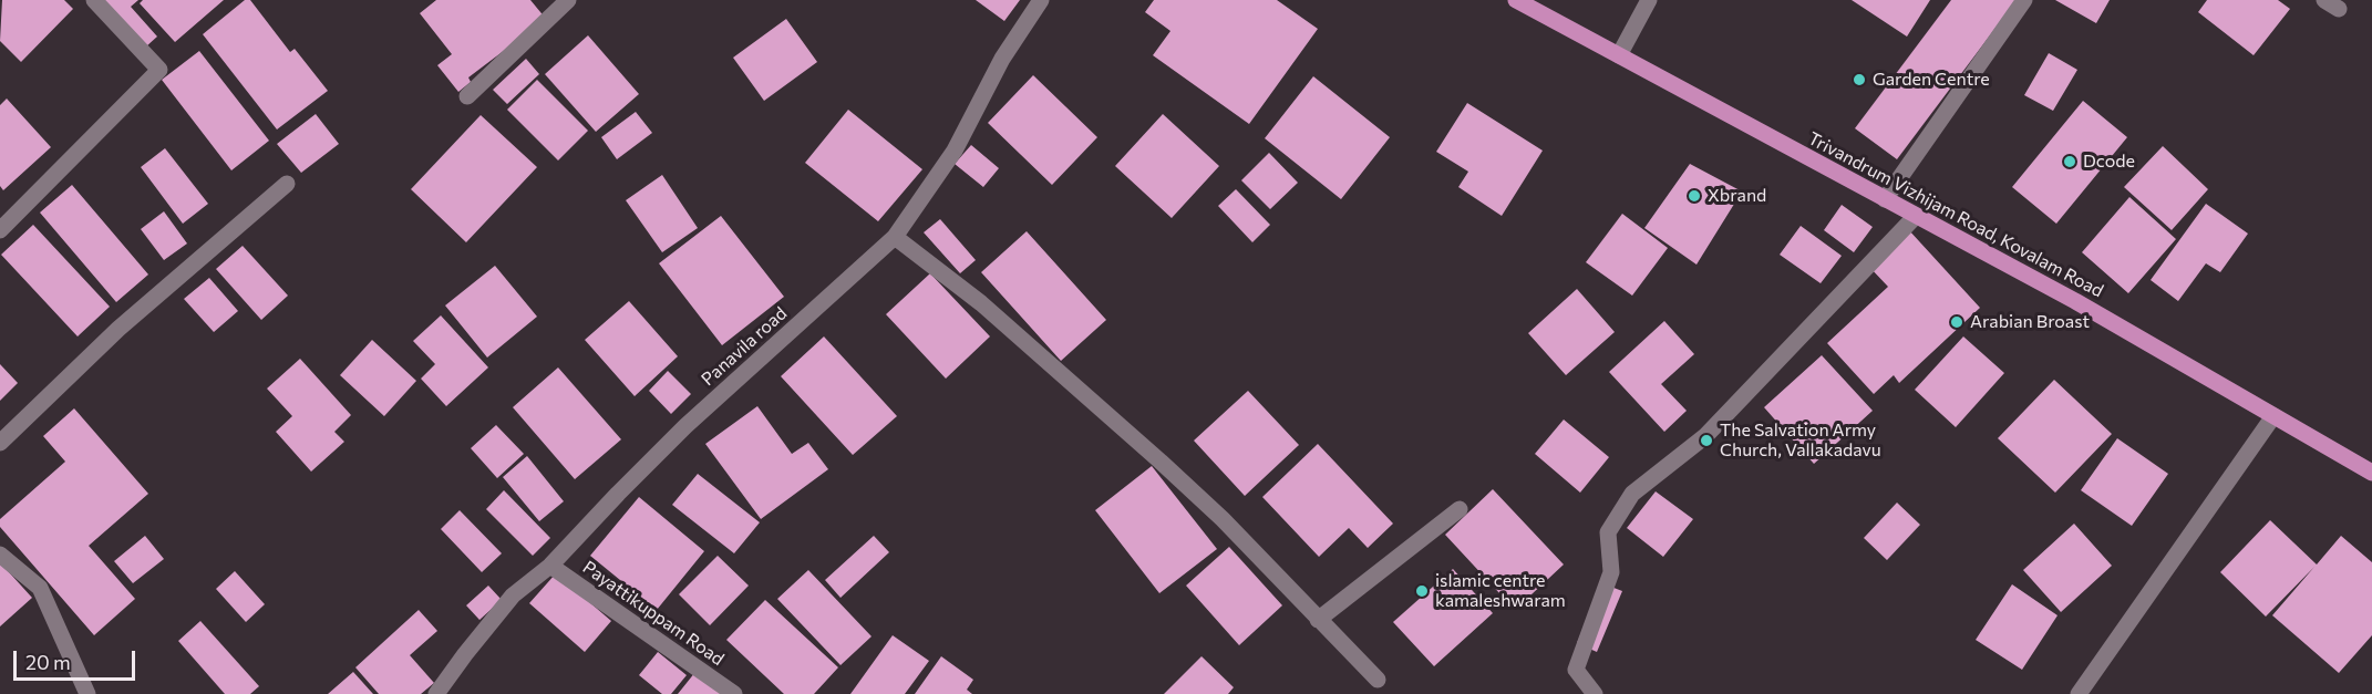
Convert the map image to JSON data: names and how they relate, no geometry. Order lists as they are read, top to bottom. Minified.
{"streets":{"main road":["Trivandrum Vizhijam Road, Kovalam Road"],"street":["Panavila road","Payattikuppam Road"]},"crossings":[["Panavila road","Payattikuppam Road"]],"places":["Garden Centre","Dcode","Xbrand","Arabian Broast","The Salvation Army Church, Vallakadavu","islamic centre kamaleshwaram"],"scale_bar":"20 m"}
